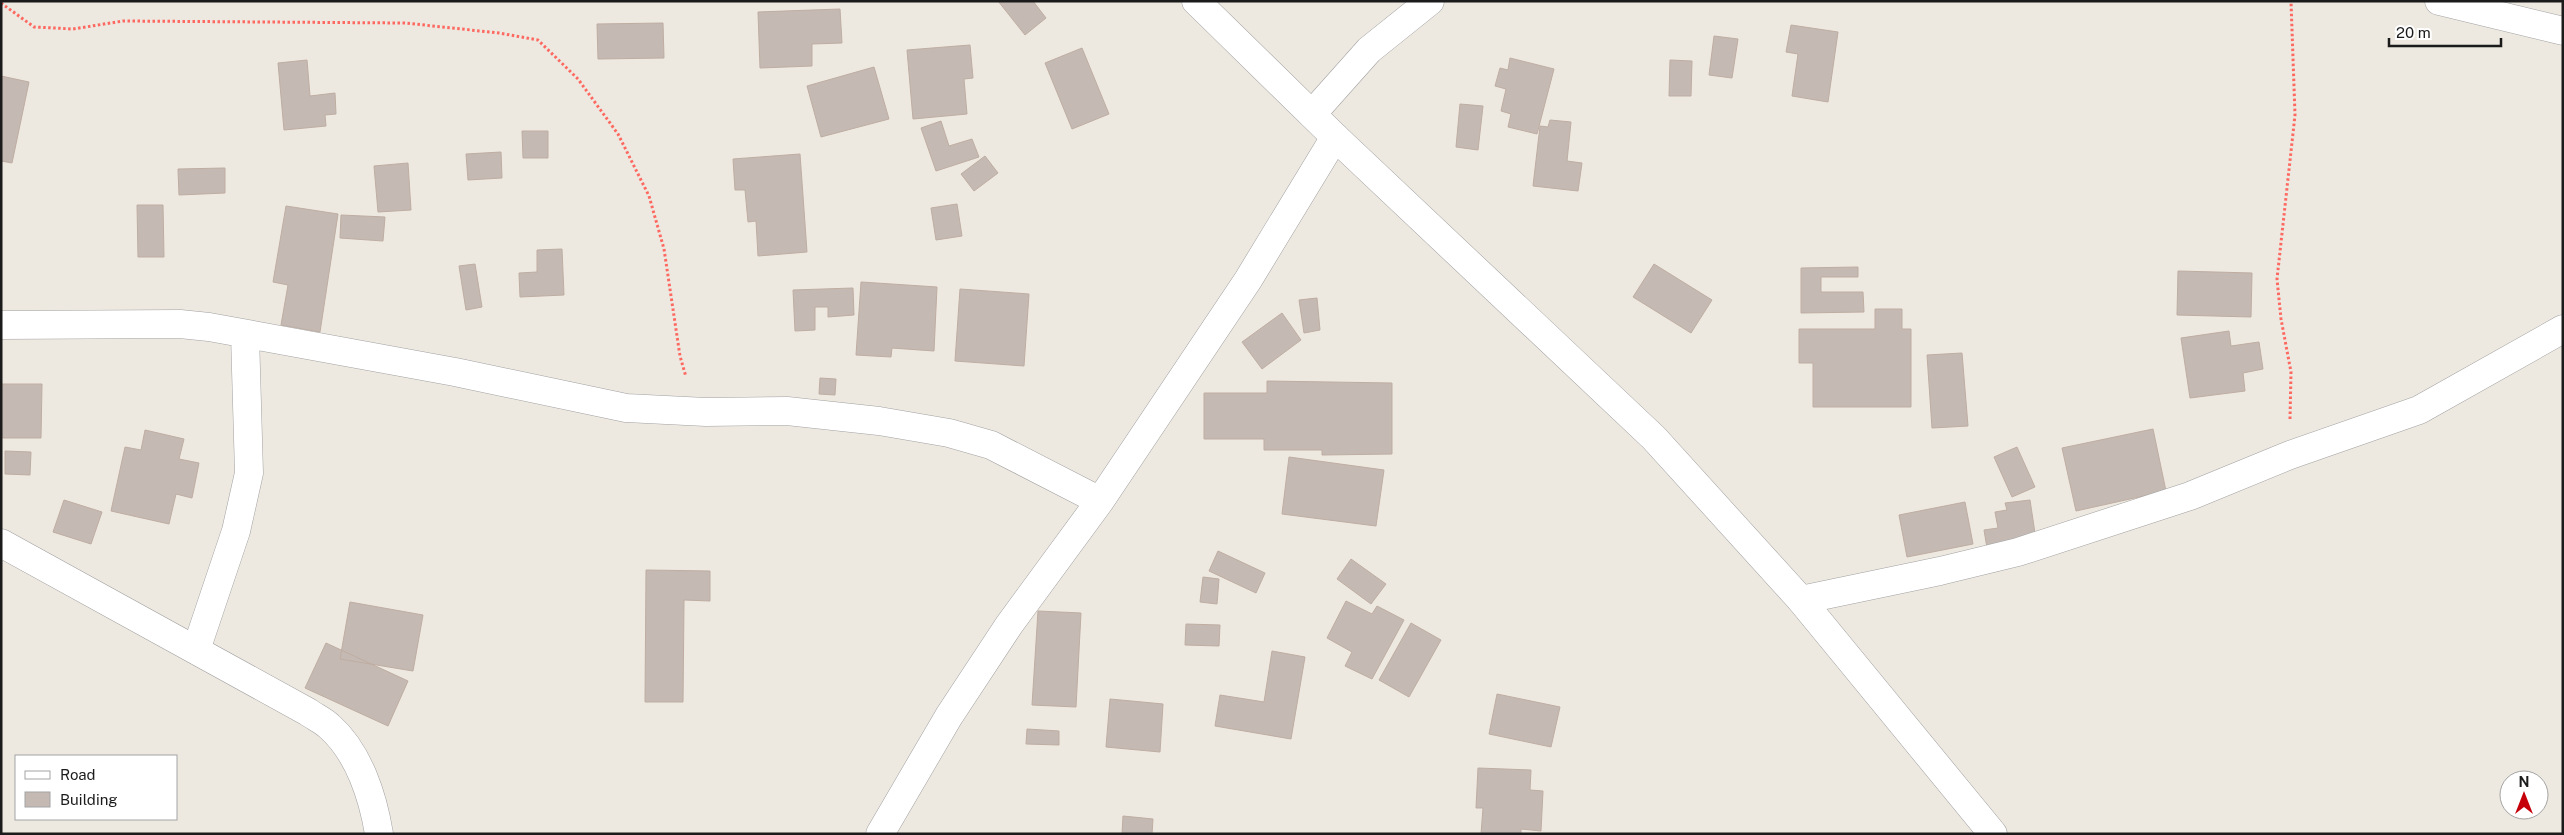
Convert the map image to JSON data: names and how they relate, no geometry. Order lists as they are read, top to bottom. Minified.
{"legend":["Road","Building"],"scale_bar":"20 m","north":"top"}
